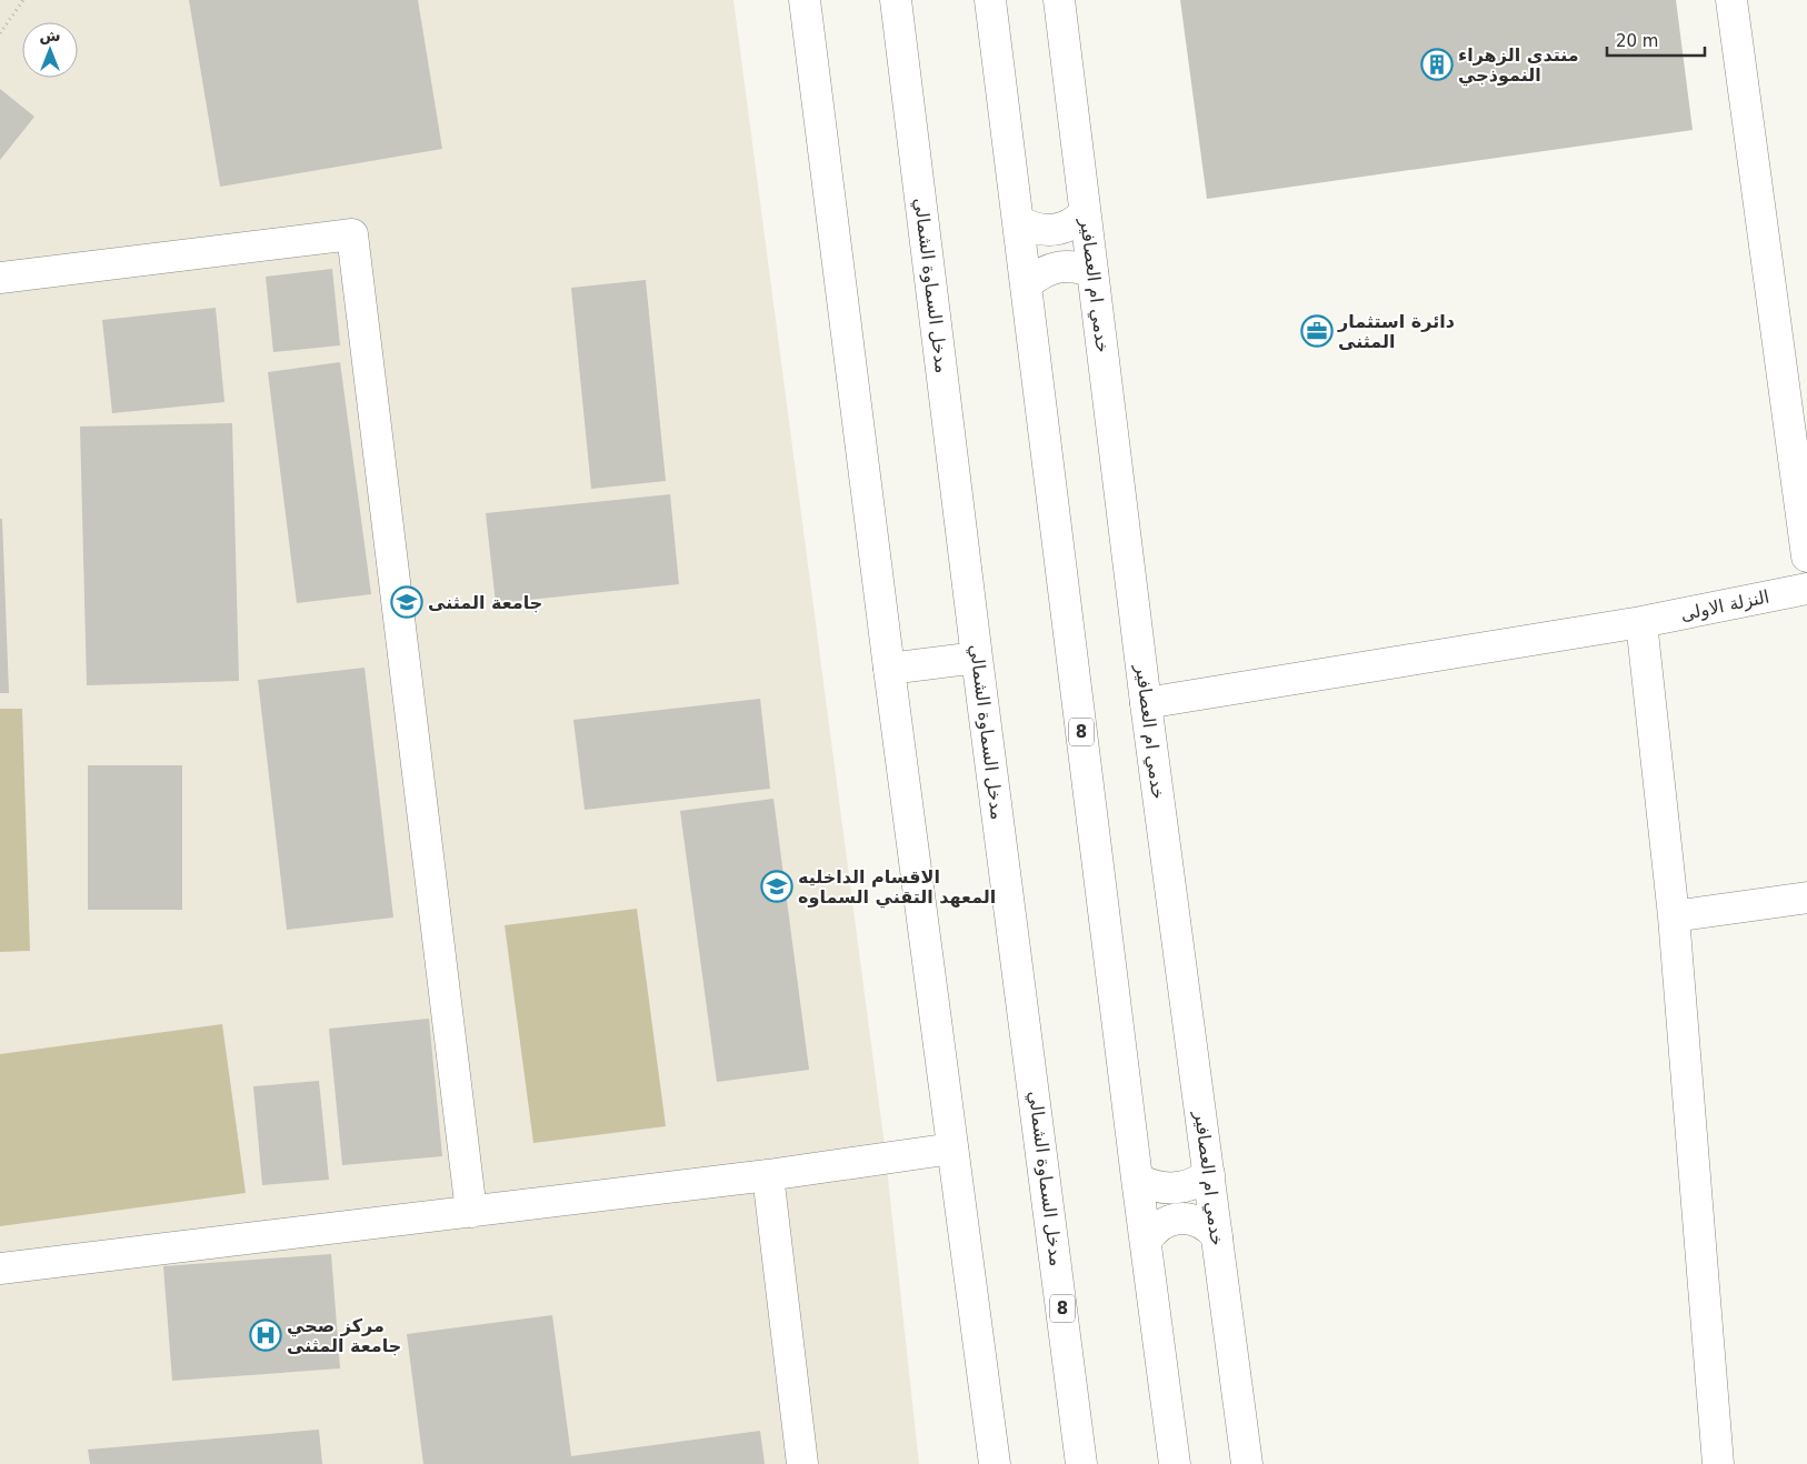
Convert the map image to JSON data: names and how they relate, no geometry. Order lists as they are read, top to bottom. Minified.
{"streets":{"main road":["مدخل السماوة الشمالي","خدمي ام العصافير","النزلة الاولى","8"]},"crossings":[["خدمي ام العصافير","النزلة الاولى"]],"places":{"building":["منتدى الزهراء النموذجي"],"office":["دائرة استثمار المثنى"],"school or university":["جامعة المثنى","الاقسام الداخليه المعهد التقني السماوه"],"hospital":["مركز صحي جامعة المثنى"]},"scale_bar":"20 m","north":"top"}
